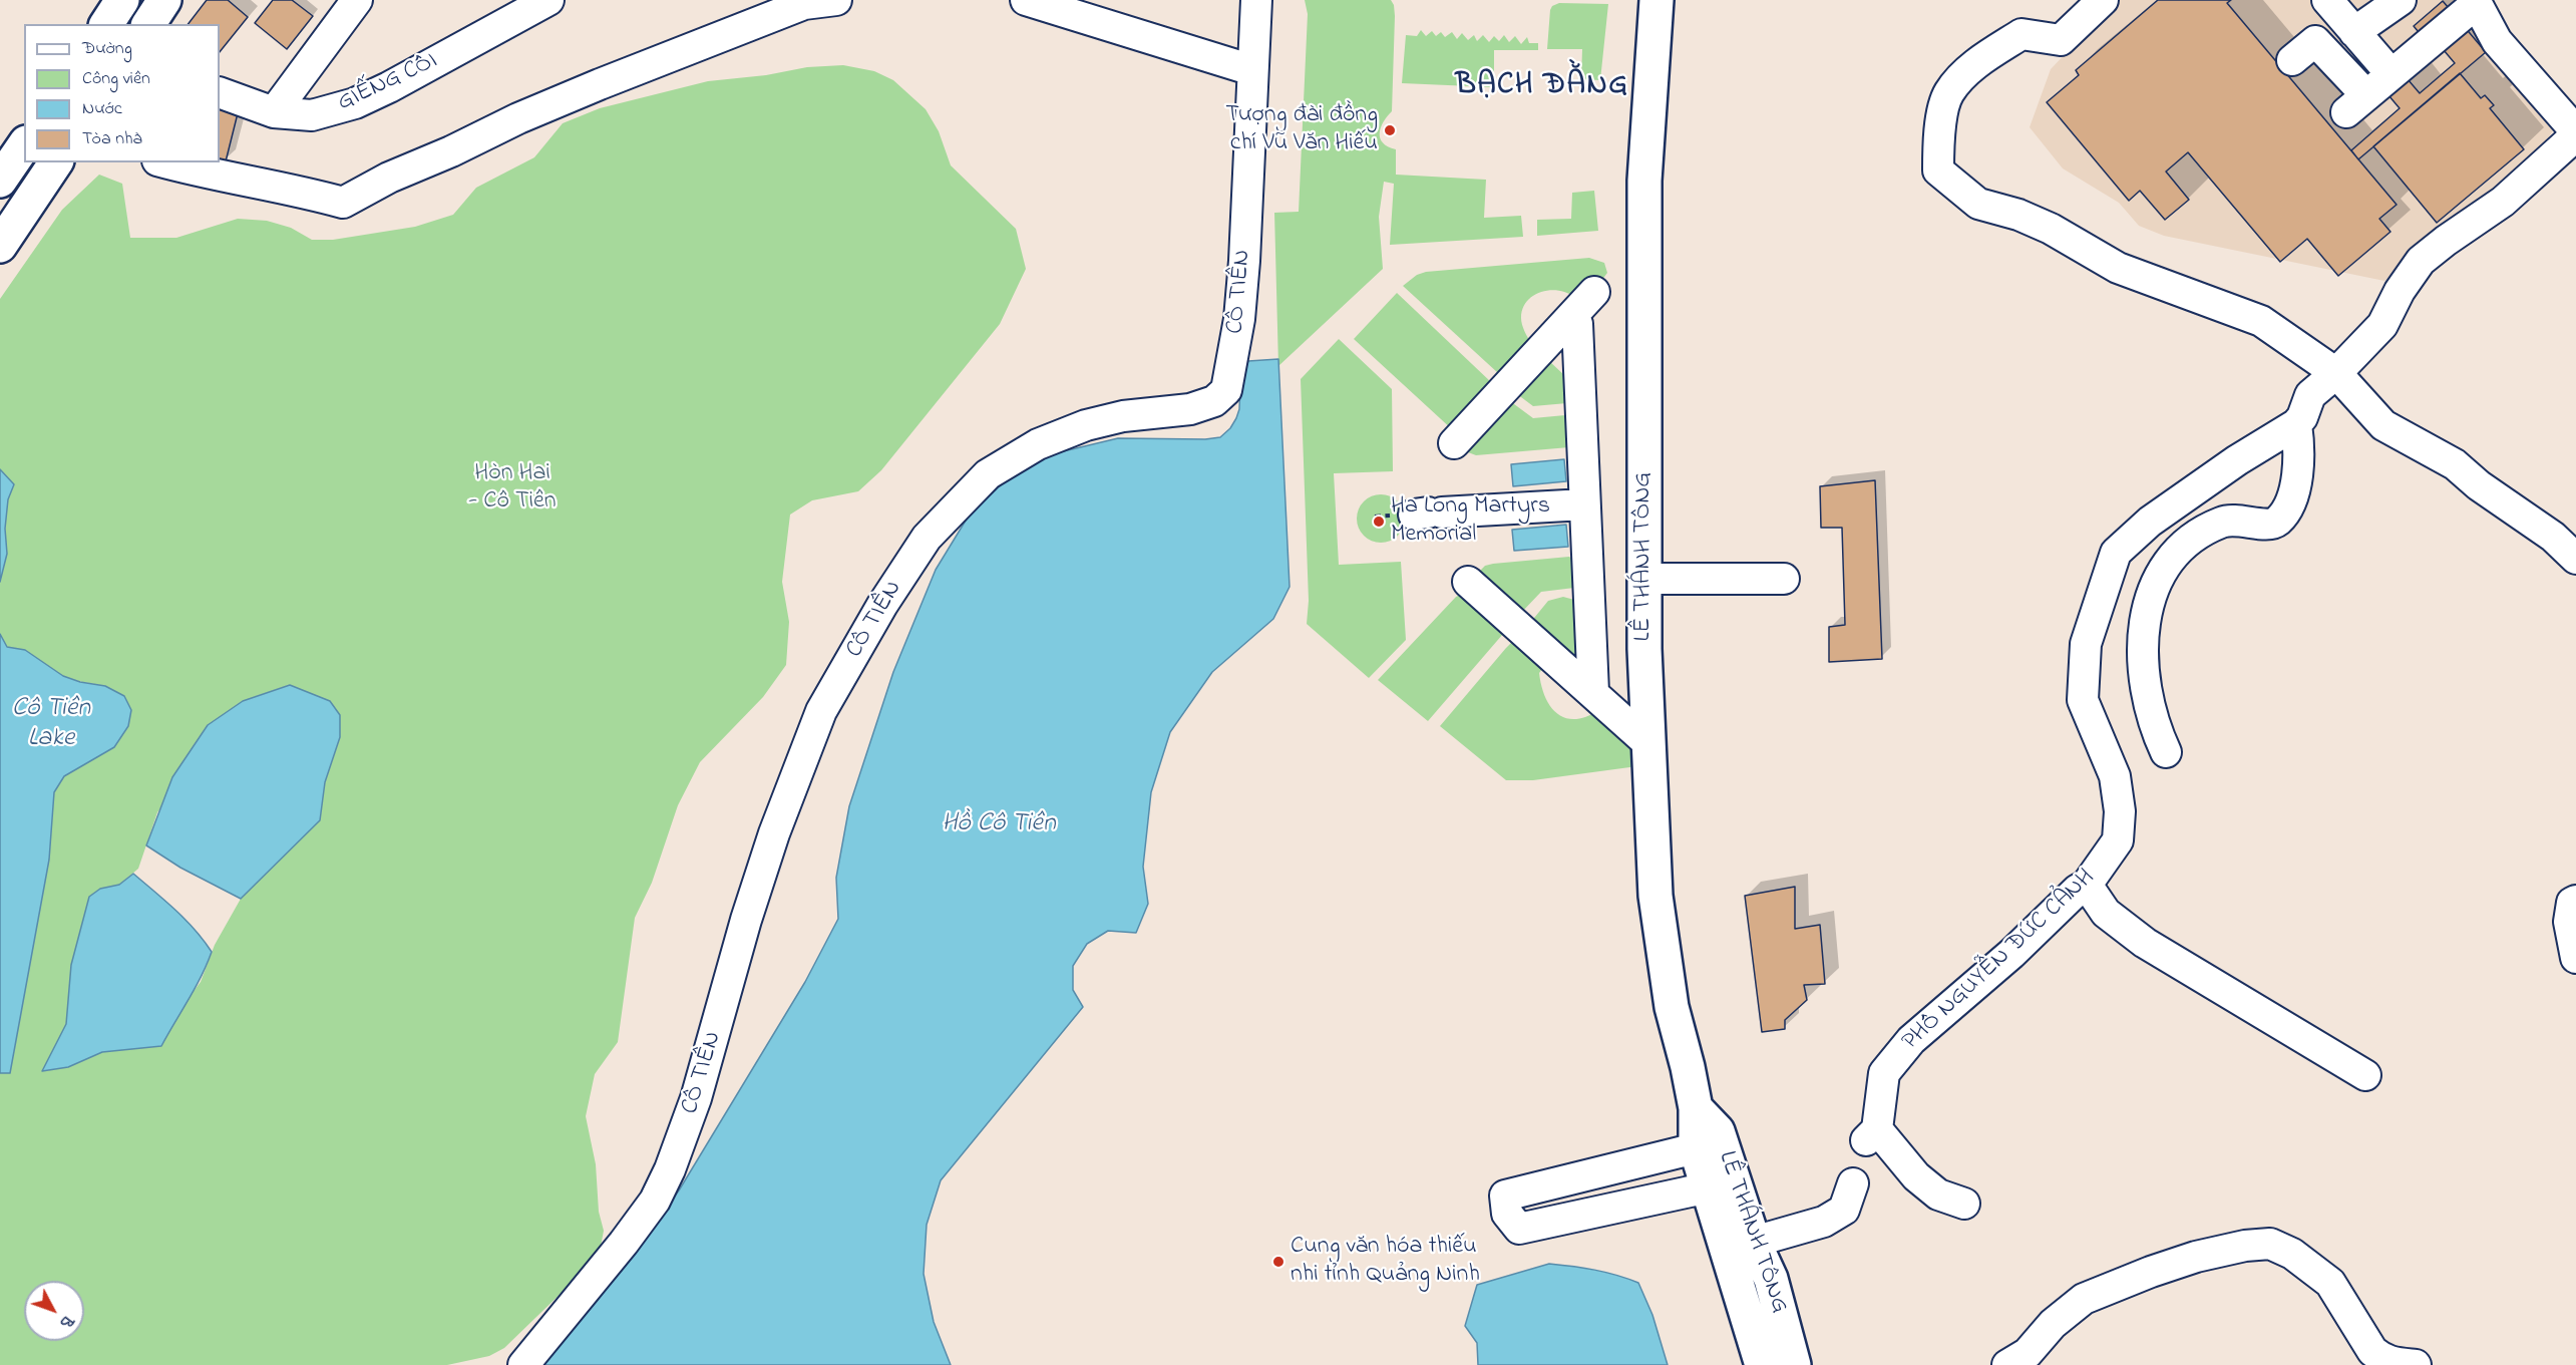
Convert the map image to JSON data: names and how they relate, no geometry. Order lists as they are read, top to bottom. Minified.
{"streets":{"main road":["LÊ THÁNH TÔNG"],"street":["GIẾNG CỐI","CÔ TIÊN","PHỐ NGUYỄN ĐỨC CẢNH"]},"districts":["BẠCH ĐẰNG"],"water":["Cô Tiên Lake","Hồ Cô Tiên"],"parks":["Hòn Hai - Cô Tiên"],"places":["Tượng đài đồng chí Vũ Văn Hiếu","Ha Long Martyrs Memorial","Cung văn hóa thiếu nhi tỉnh Quảng Ninh"],"legend":["Đường","Công viên","Nước","Tòa nhà"],"north":"bottom right"}
